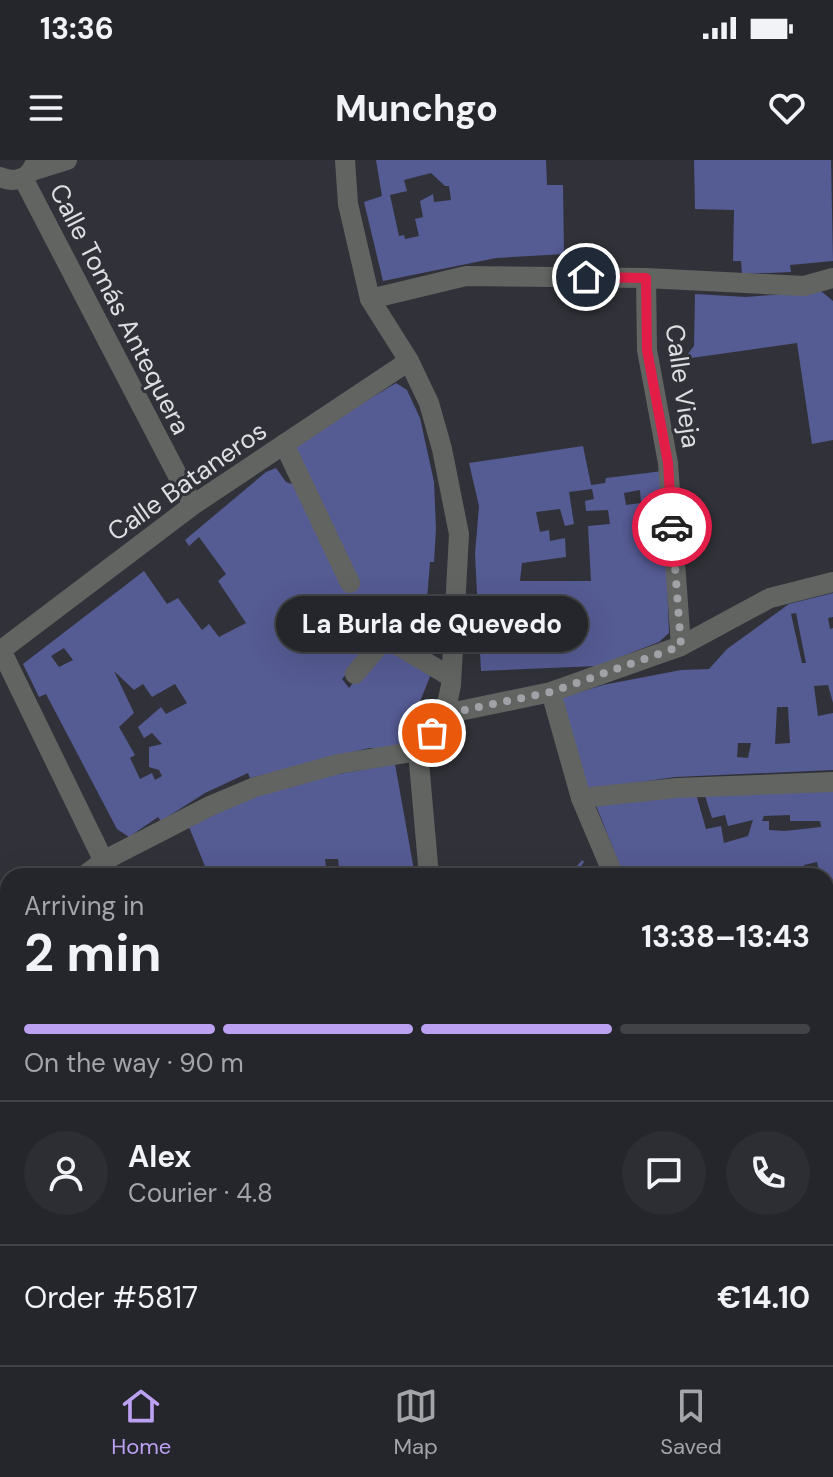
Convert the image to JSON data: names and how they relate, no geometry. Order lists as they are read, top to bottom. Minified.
{"streets":{"street":["Calle Tomás Antequera","Calle Vieja","Calle Bataneros"]},"crossings":[["Calle Tomás Antequera","Calle Bataneros"]],"places":["La Burla de Quevedo"],"page":{"status":"13:36","header":"Munchgo","bubble":"La Burla de Quevedo","heading":["2 min","Arriving in","13:38–13:43"],"panel":["Alex","Courier · 4.8","Order #5817","€14.10"],"bar":"On the way · 90 m","tabs":["Home","Map","Saved"]}}
